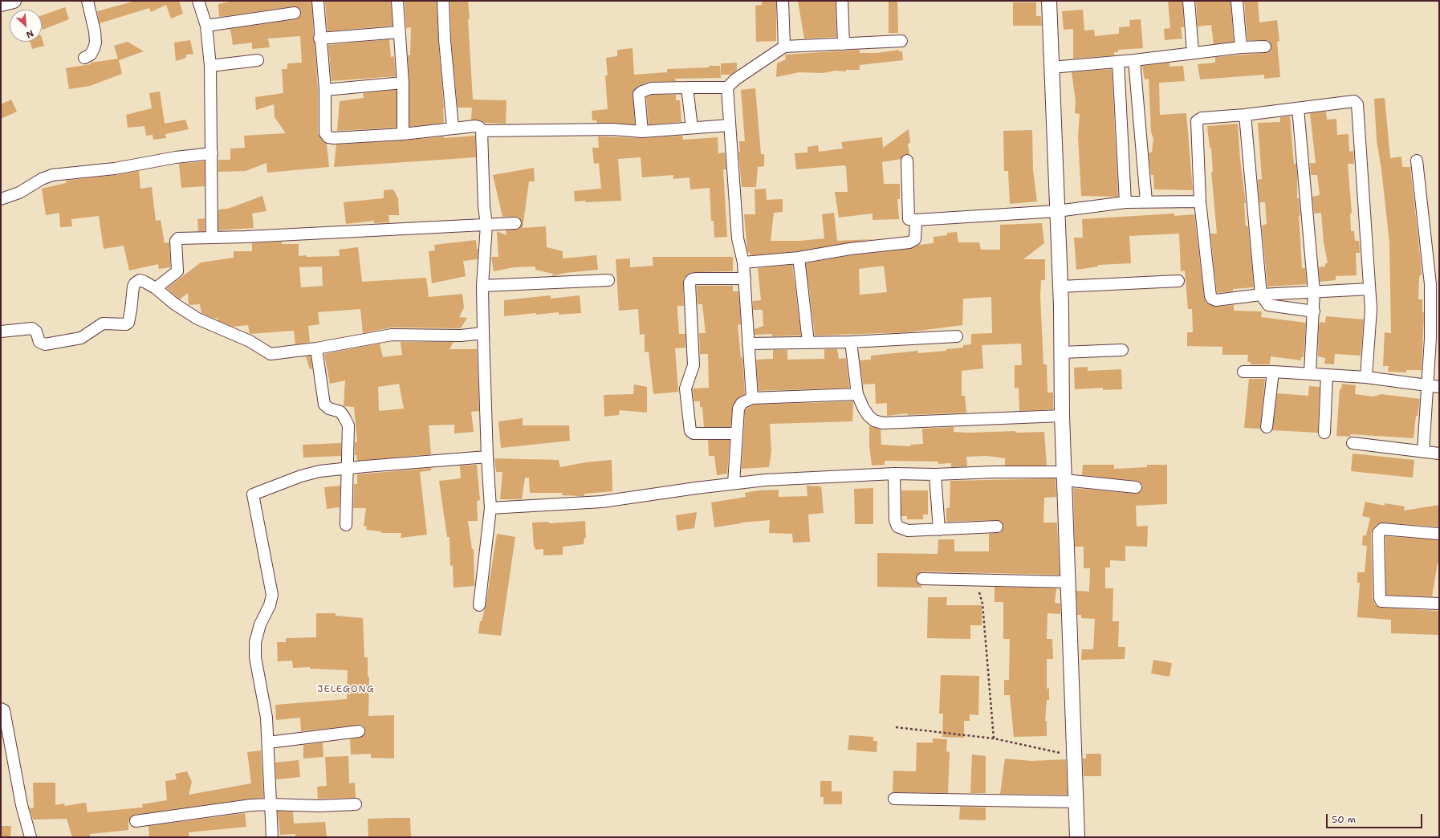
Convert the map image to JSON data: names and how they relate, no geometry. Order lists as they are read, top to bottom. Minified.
{"districts":["JELEGONG"],"scale_bar":"50 m","north":"bottom right"}
